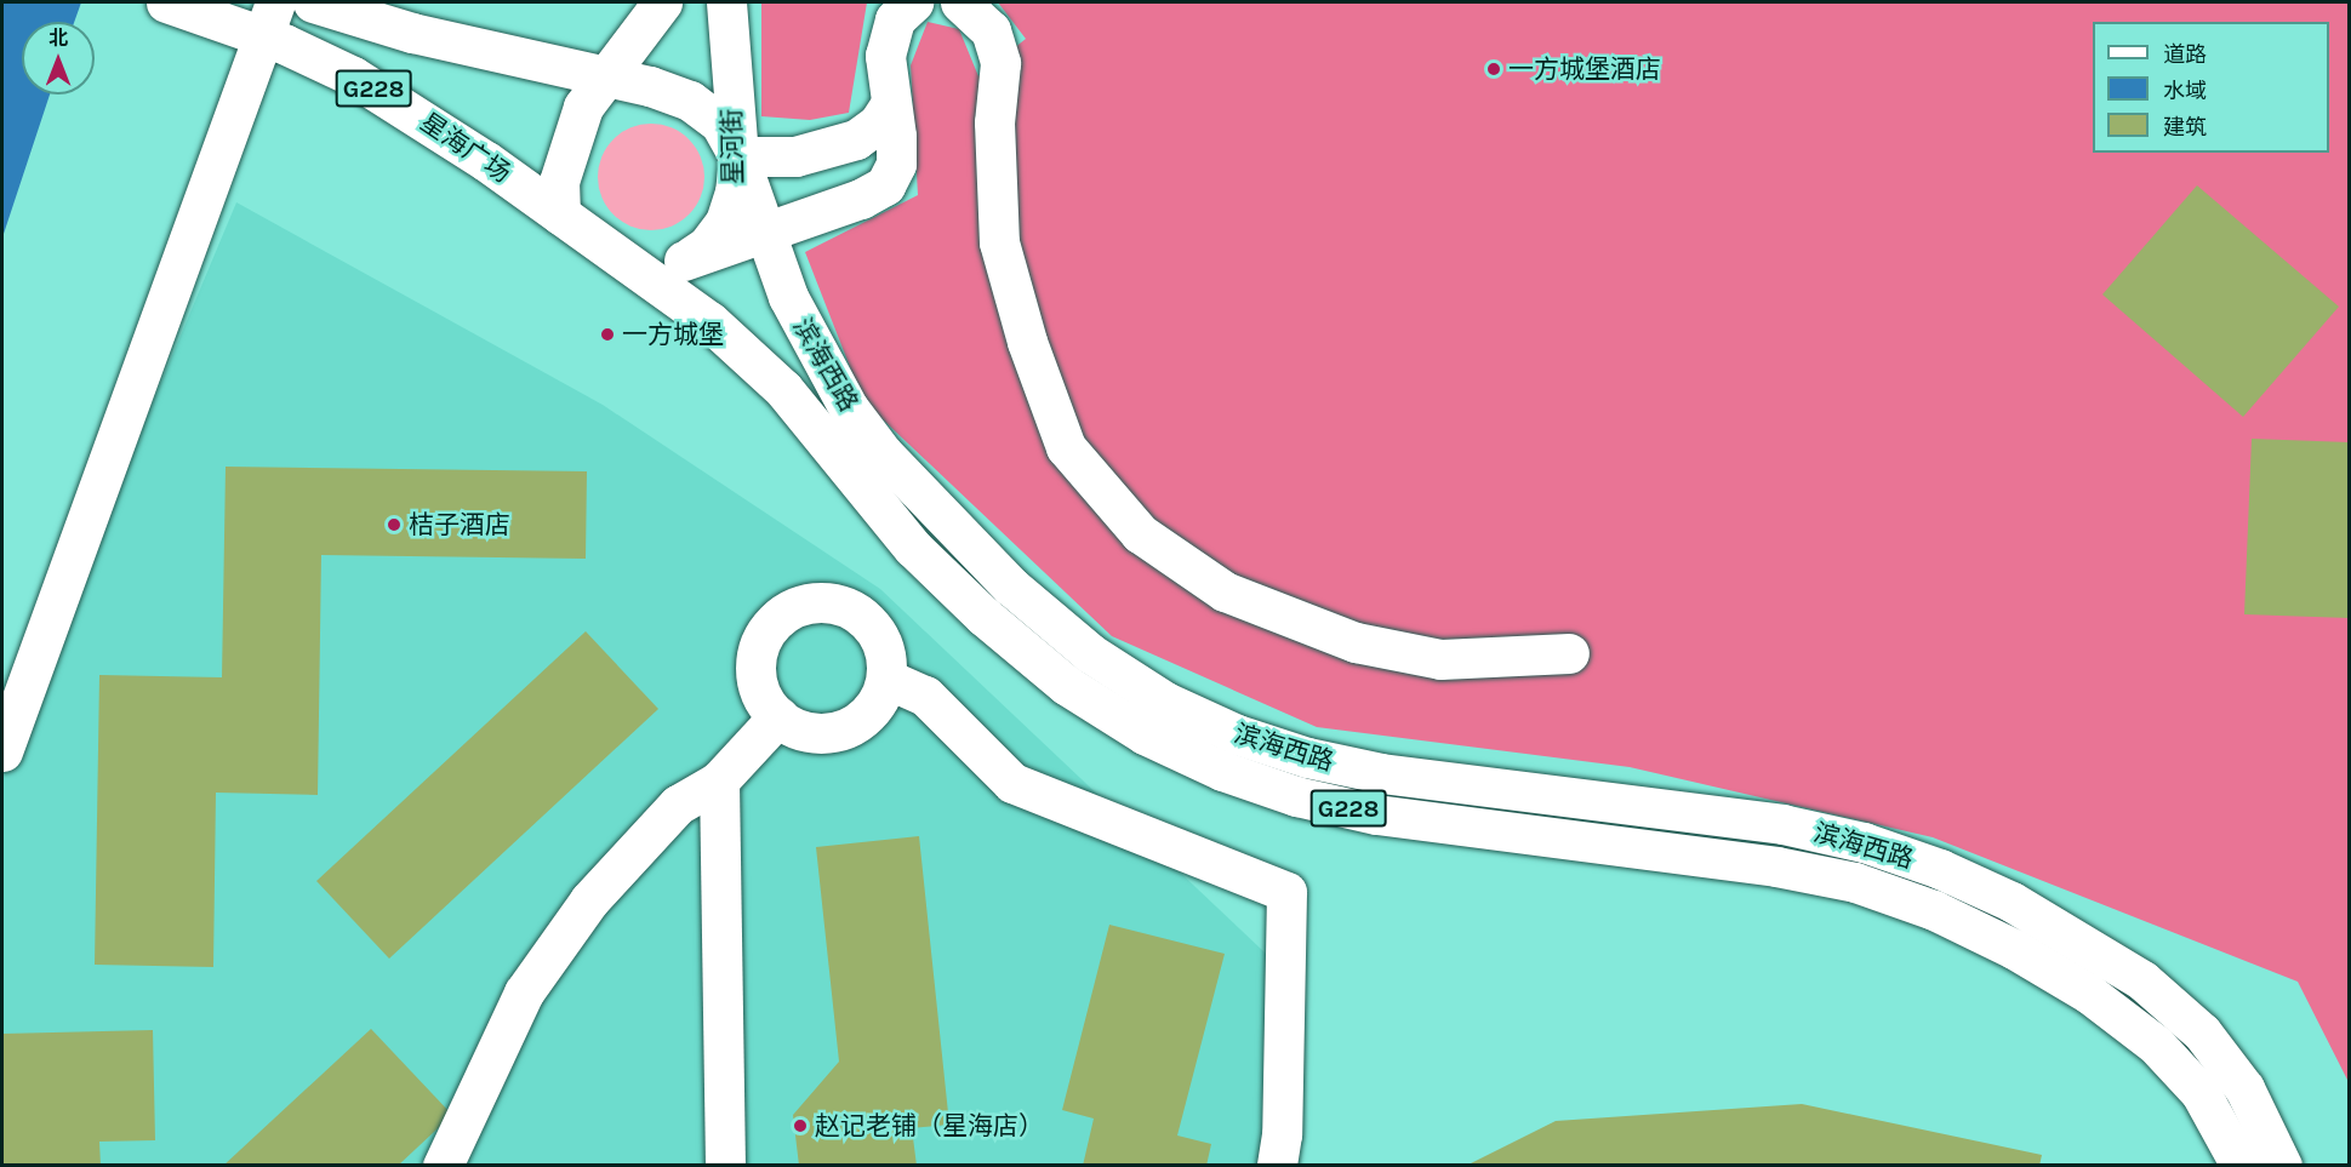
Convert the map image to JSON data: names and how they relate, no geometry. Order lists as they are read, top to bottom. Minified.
{"streets":{"main road":["G228","星河街","星海广场","滨海西路"]},"crossings":[["G228","星河街"],["G228","星海广场"],["G228","滨海西路"],["星河街","星海广场"],["星河街","滨海西路"],["星海广场","滨海西路"]],"places":["一方城堡酒店","一方城堡","桔子酒店","赵记老铺（星海店）"],"legend":["道路","水域","建筑"],"north":"top"}
